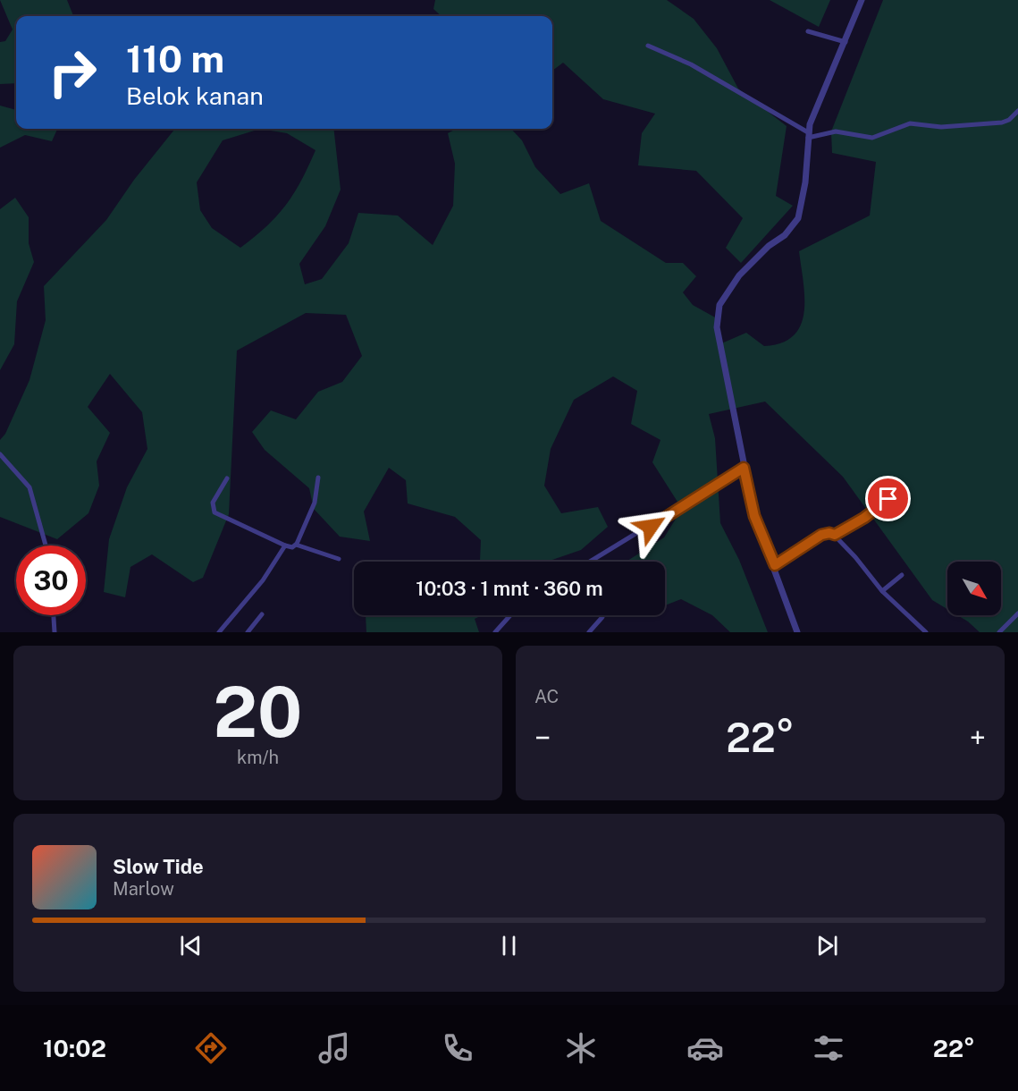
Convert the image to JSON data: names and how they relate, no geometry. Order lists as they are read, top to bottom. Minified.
{"north":"bottom right","page":{"turn":["110 m","Belok kanan"],"limit":"30","trip":"10:03 · 1 mnt · 360 m","tile":[["20","km/h"],"AC"],"heat":["−","22°","+"],"song":["Slow Tide","Marlow"],"tabs":["10:02","22°"]}}
